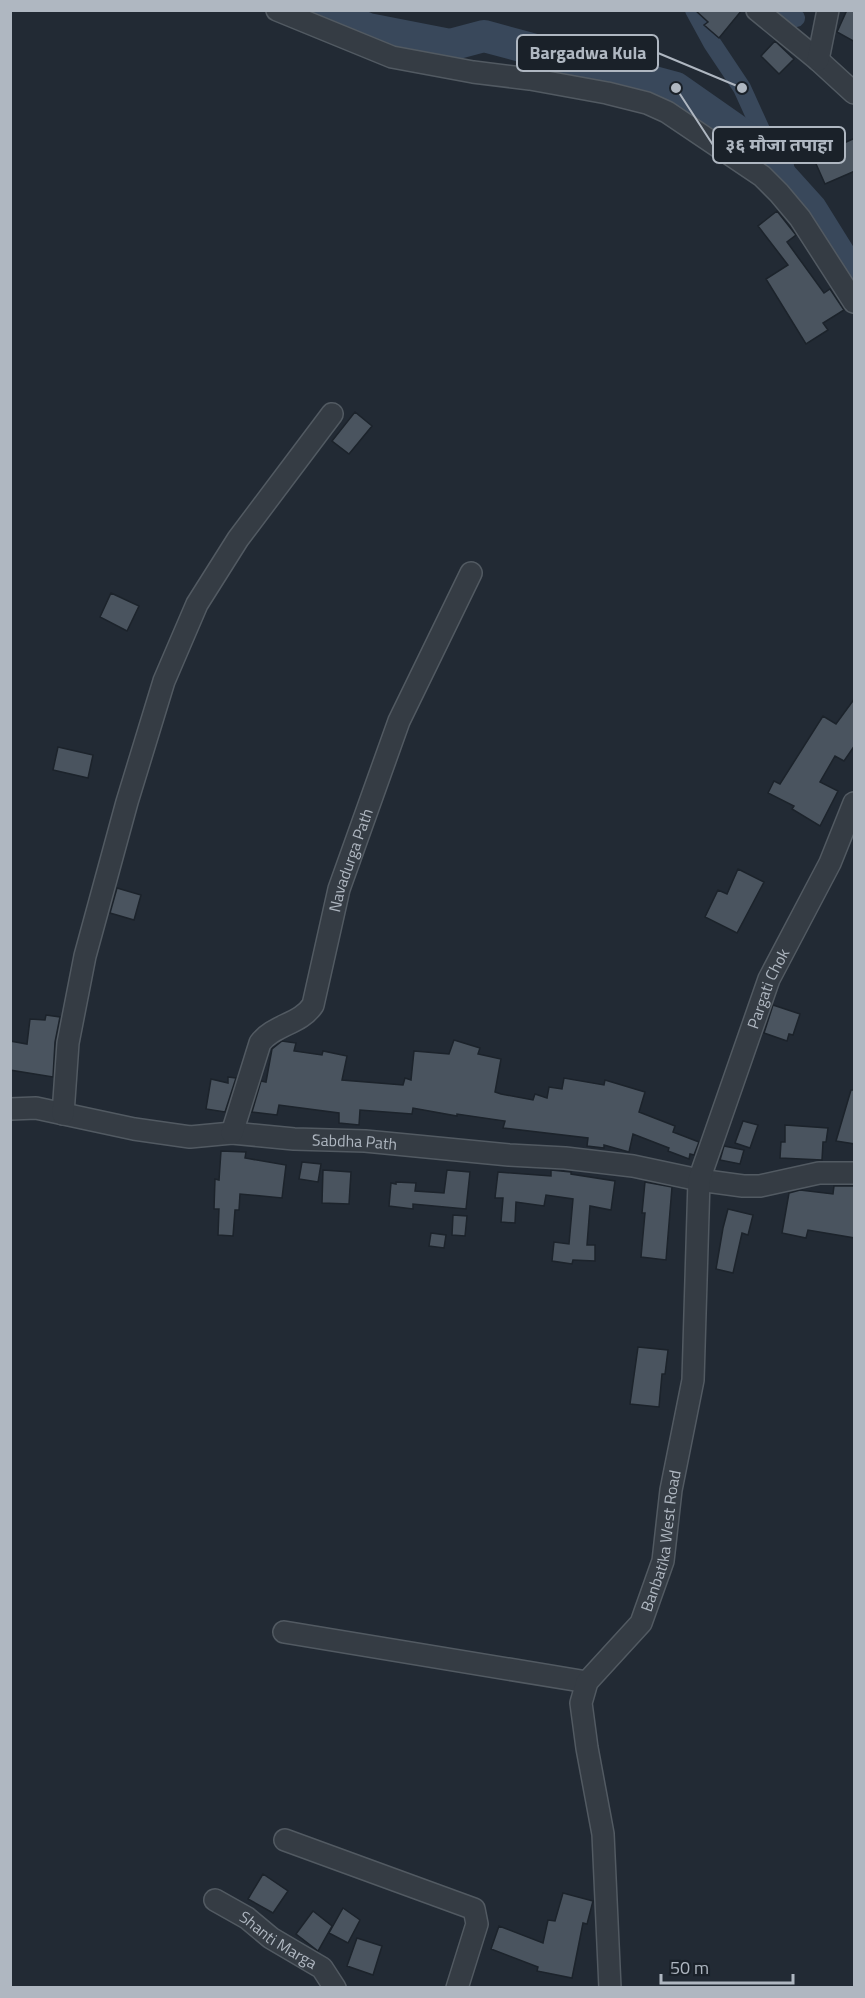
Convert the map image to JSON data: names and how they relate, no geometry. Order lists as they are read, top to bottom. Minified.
{"streets":{"street":["Navadurga Path","Pargati Chok","Sabdha Path","Banbatika West Road","Shanti Marga"]},"crossings":[["Navadurga Path","Sabdha Path"],["Pargati Chok","Sabdha Path"],["Pargati Chok","Banbatika West Road"],["Sabdha Path","Banbatika West Road"]],"places":["३६ मौजा तपाहा","Bargadwa Kula"],"scale_bar":"50 m"}
